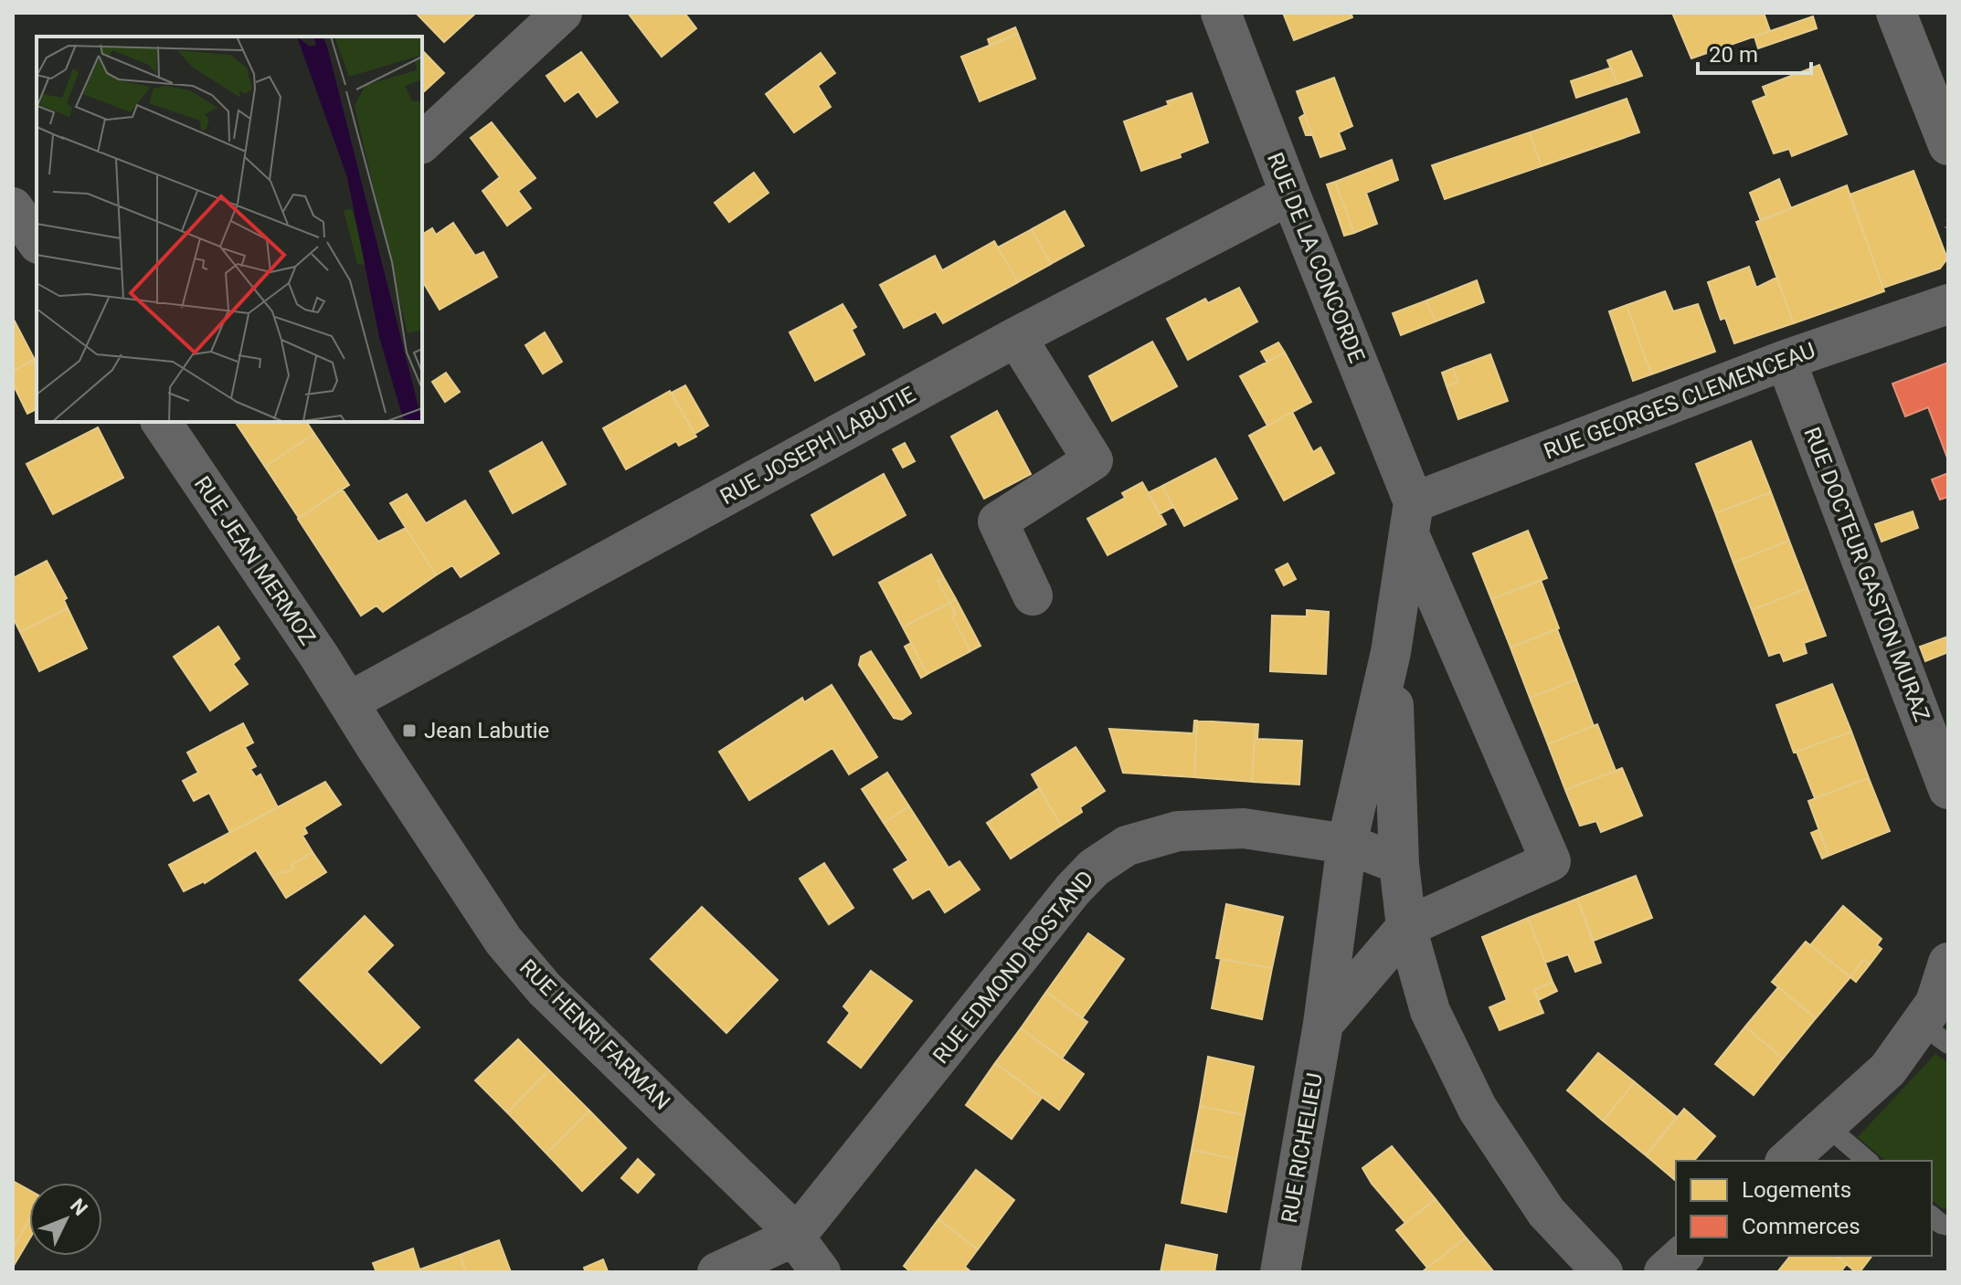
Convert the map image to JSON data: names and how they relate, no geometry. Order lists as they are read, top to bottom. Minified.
{"streets":{"street":["RUE DE LA CONCORDE","RUE GEORGES CLEMENCEAU","RUE JOSEPH LABUTIE","RUE JEAN MERMOZ","RUE DOCTEUR GASTON MURAZ","RUE EDMOND ROSTAND","RUE HENRI FARMAN","RUE RICHELIEU"]},"crossings":[["RUE DE LA CONCORDE","RUE GEORGES CLEMENCEAU"],["RUE DE LA CONCORDE","RUE JOSEPH LABUTIE"],["RUE GEORGES CLEMENCEAU","RUE DOCTEUR GASTON MURAZ"],["RUE JOSEPH LABUTIE","RUE JEAN MERMOZ"],["RUE JOSEPH LABUTIE","RUE HENRI FARMAN"],["RUE JEAN MERMOZ","RUE HENRI FARMAN"],["RUE EDMOND ROSTAND","RUE HENRI FARMAN"],["RUE EDMOND ROSTAND","RUE RICHELIEU"]],"places":{"transit":["Jean Labutie"]},"legend":["Logements","Commerces"],"scale_bar":"20 m","north":"top right"}
